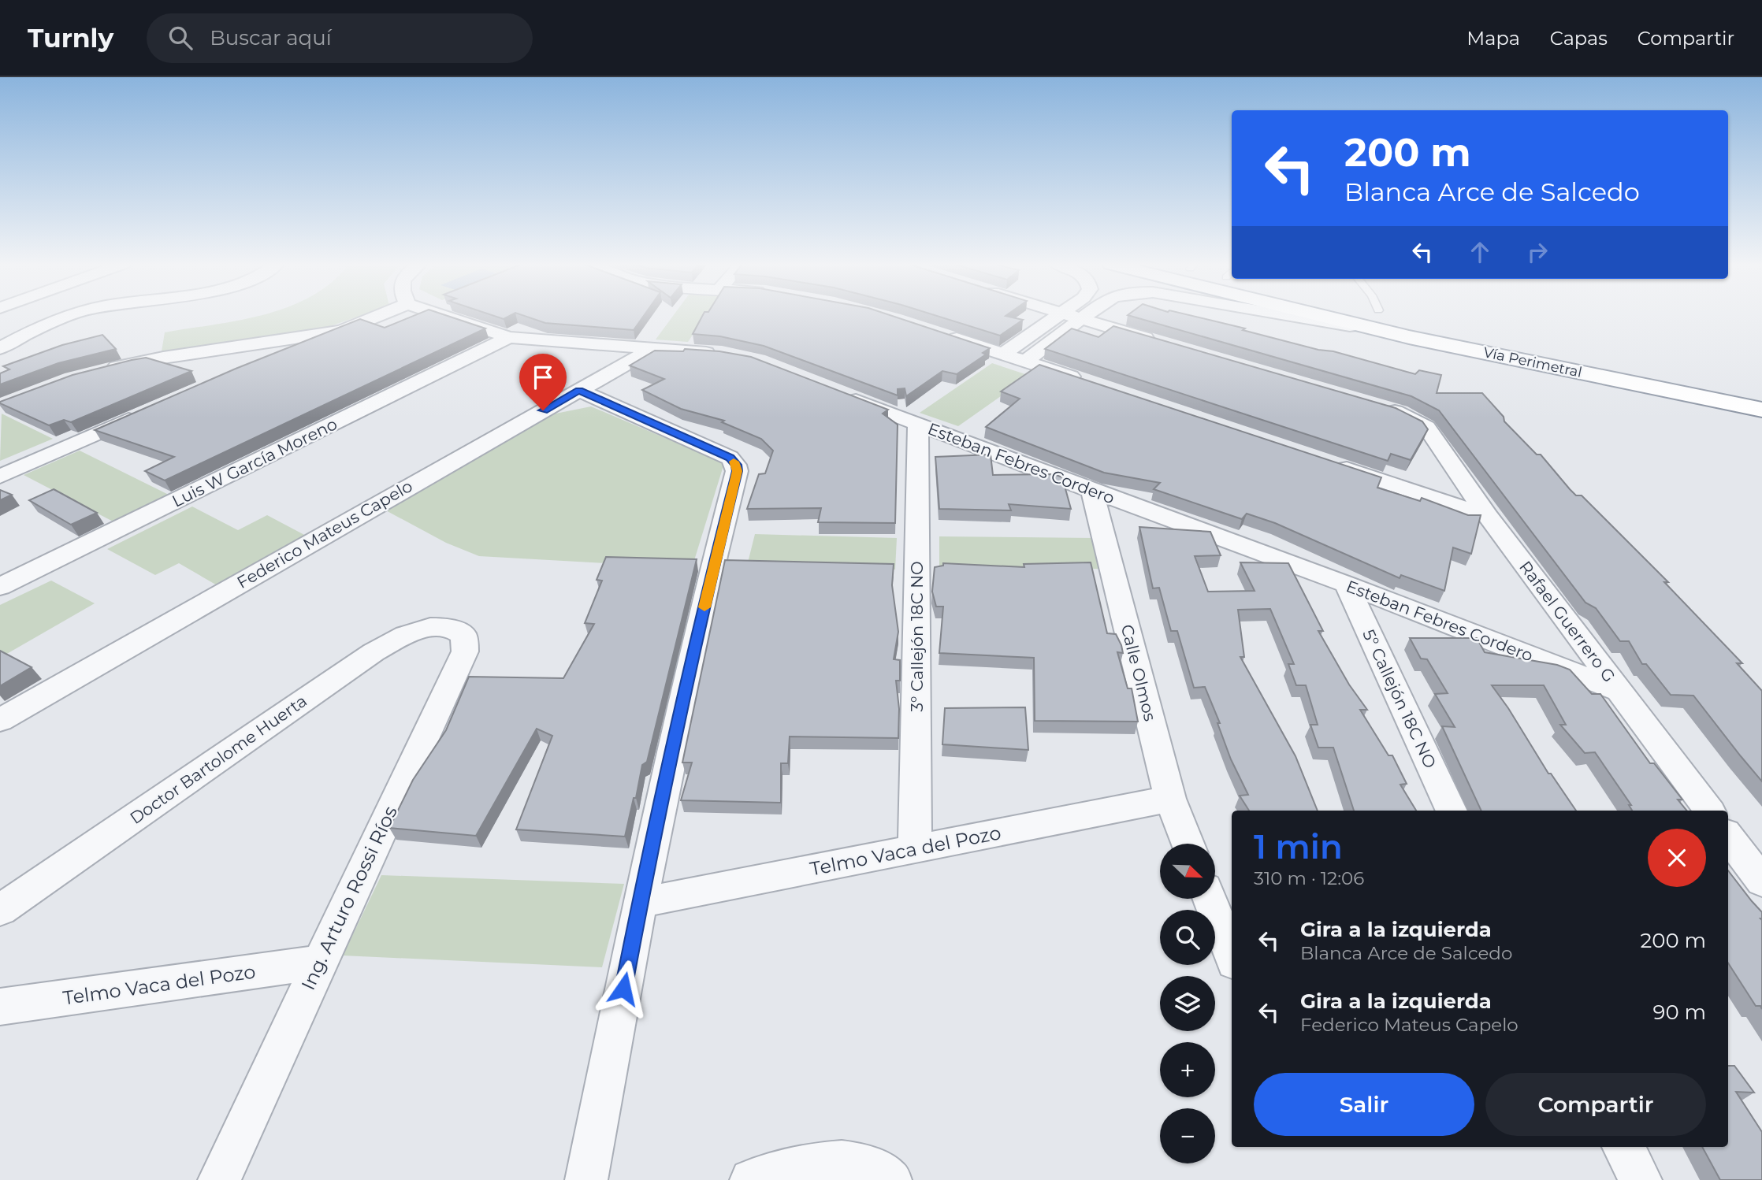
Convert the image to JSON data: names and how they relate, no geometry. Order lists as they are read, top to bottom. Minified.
{"streets":{"highway":["Vía Perimetral"],"street":["Luis W García Moreno","Esteban Febres Cordero","Federico Mateus Capelo","Rafael Guerrero G","3° Callejón 18C NO","Calle Olmos","5° Callejón 18C NO","Doctor Bartolome Huerta","Telmo Vaca del Pozo","Ing. Arturo Rossi Ríos"]},"crossings":[["Esteban Febres Cordero","Rafael Guerrero G"],["Esteban Febres Cordero","3° Callejón 18C NO"],["Esteban Febres Cordero","Calle Olmos"],["Esteban Febres Cordero","5° Callejón 18C NO"],["3° Callejón 18C NO","Telmo Vaca del Pozo"],["Calle Olmos","Telmo Vaca del Pozo"],["Doctor Bartolome Huerta","Ing. Arturo Rossi Ríos"],["Telmo Vaca del Pozo","Ing. Arturo Rossi Ríos"]],"north":"bottom right","page":{"header":"Turnly","search":"Buscar aquí","nav":["Mapa","Capas","Compartir"],"turn":["200 m","Blanca Arce de Salcedo"],"heading":["1 min","310 m · 12:06"],"map_buttons":["+","−"],"list":[{"name":"Gira a la izquierda","note":"Blanca Arce de Salcedo","value":"200 m"},{"name":"Gira a la izquierda","note":"Federico Mateus Capelo","value":"90 m"}],"buttons":["Salir","Compartir"]}}
